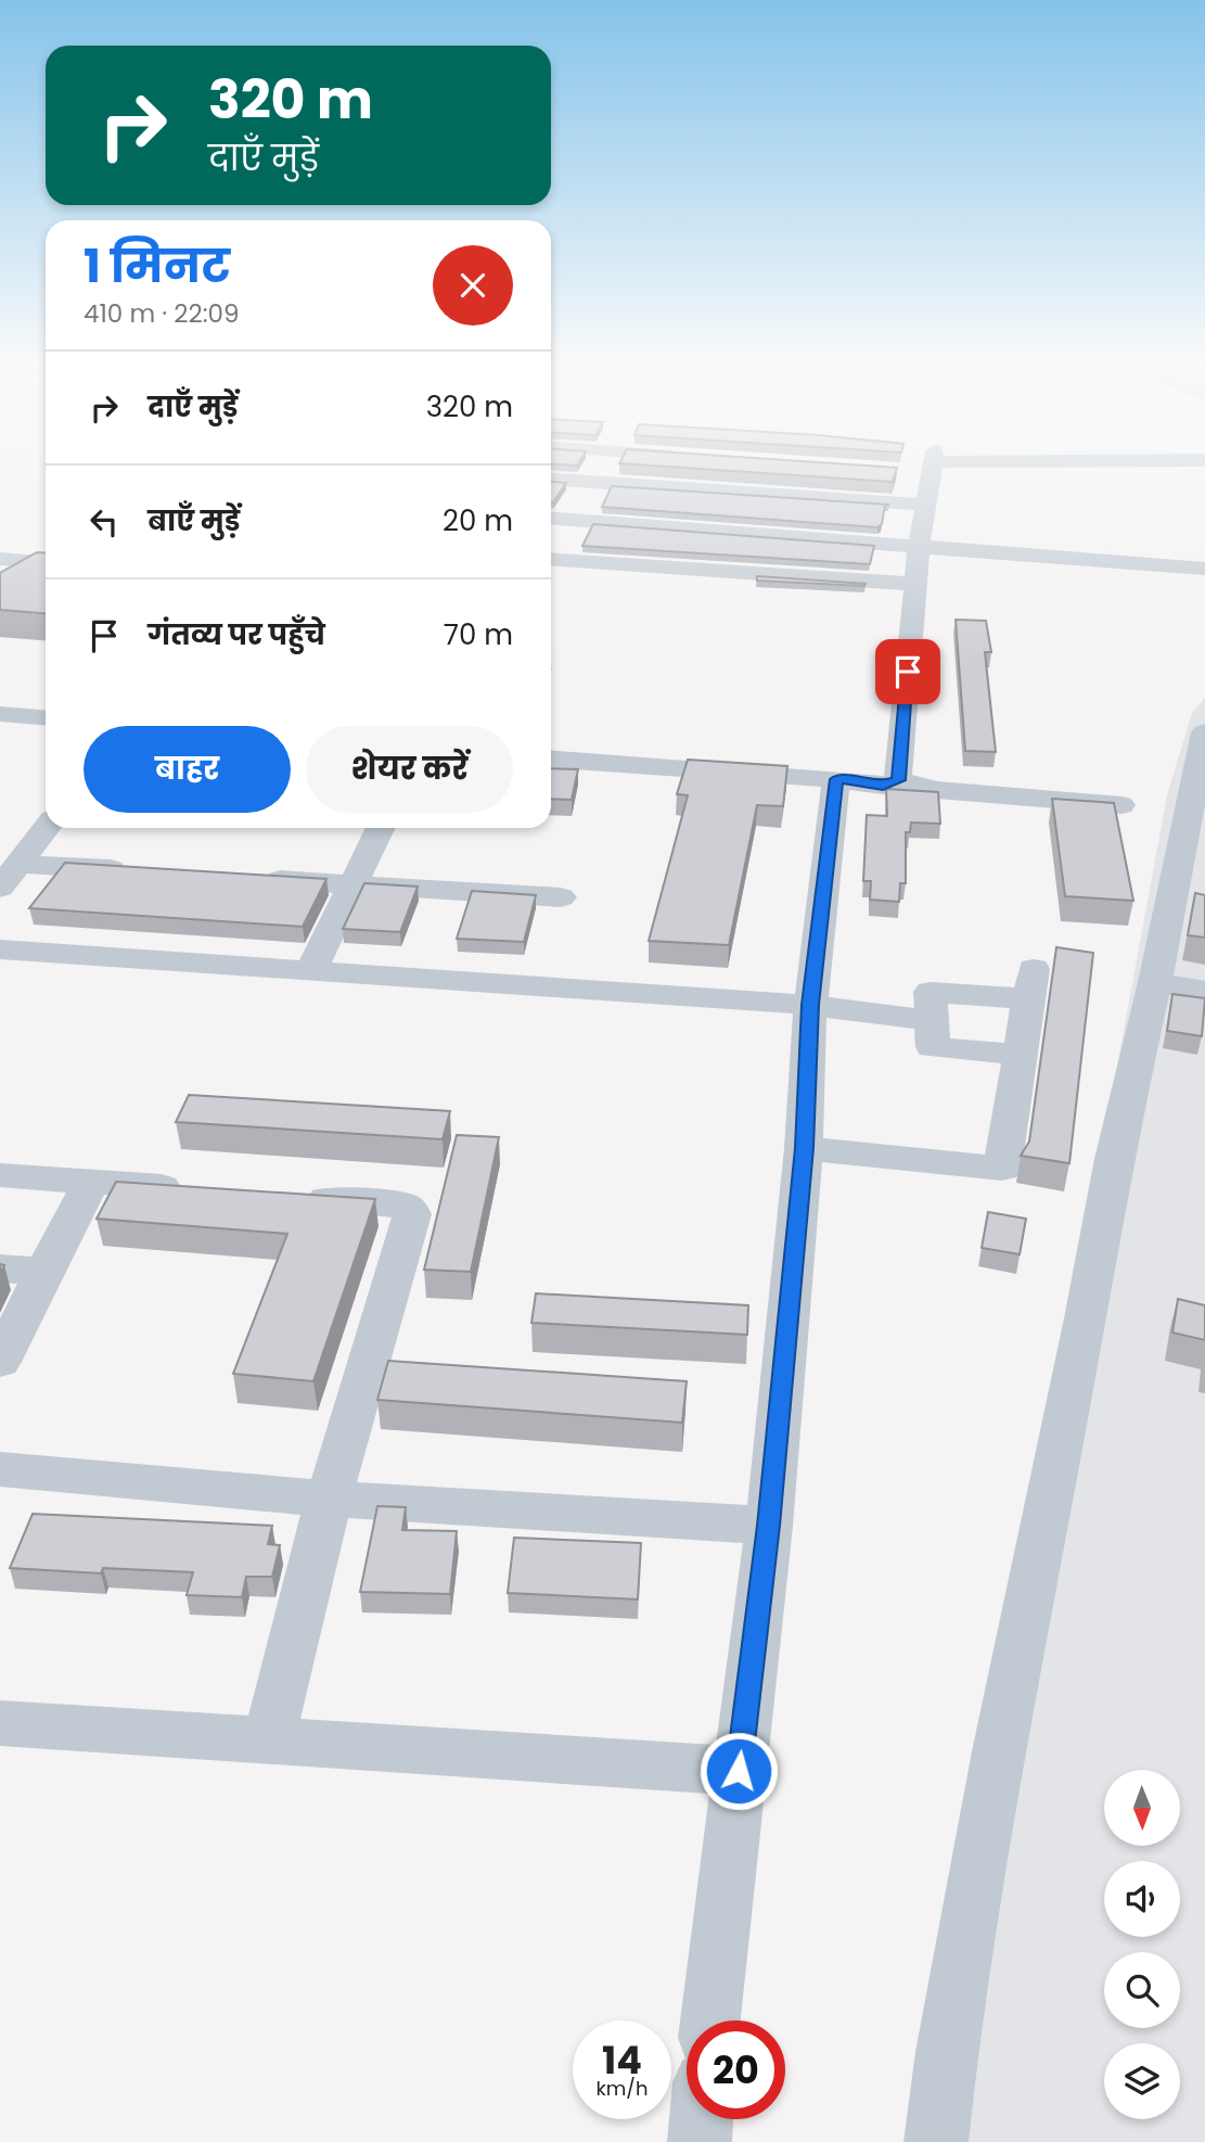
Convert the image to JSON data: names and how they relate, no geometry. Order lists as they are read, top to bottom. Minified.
{"north":"bottom","page":{"turn":["320 m","दाएँ मुड़ें"],"heading":["1 मिनट","410 m · 22:09"],"list":[{"name":"दाएँ मुड़ें","value":"320 m"},{"name":"बाएँ मुड़ें","value":"20 m"},{"name":"गंतव्य पर पहुँचे","value":"70 m"}],"buttons":["बाहर","शेयर करें"],"speed":"14 km/h","limit":"20"}}
